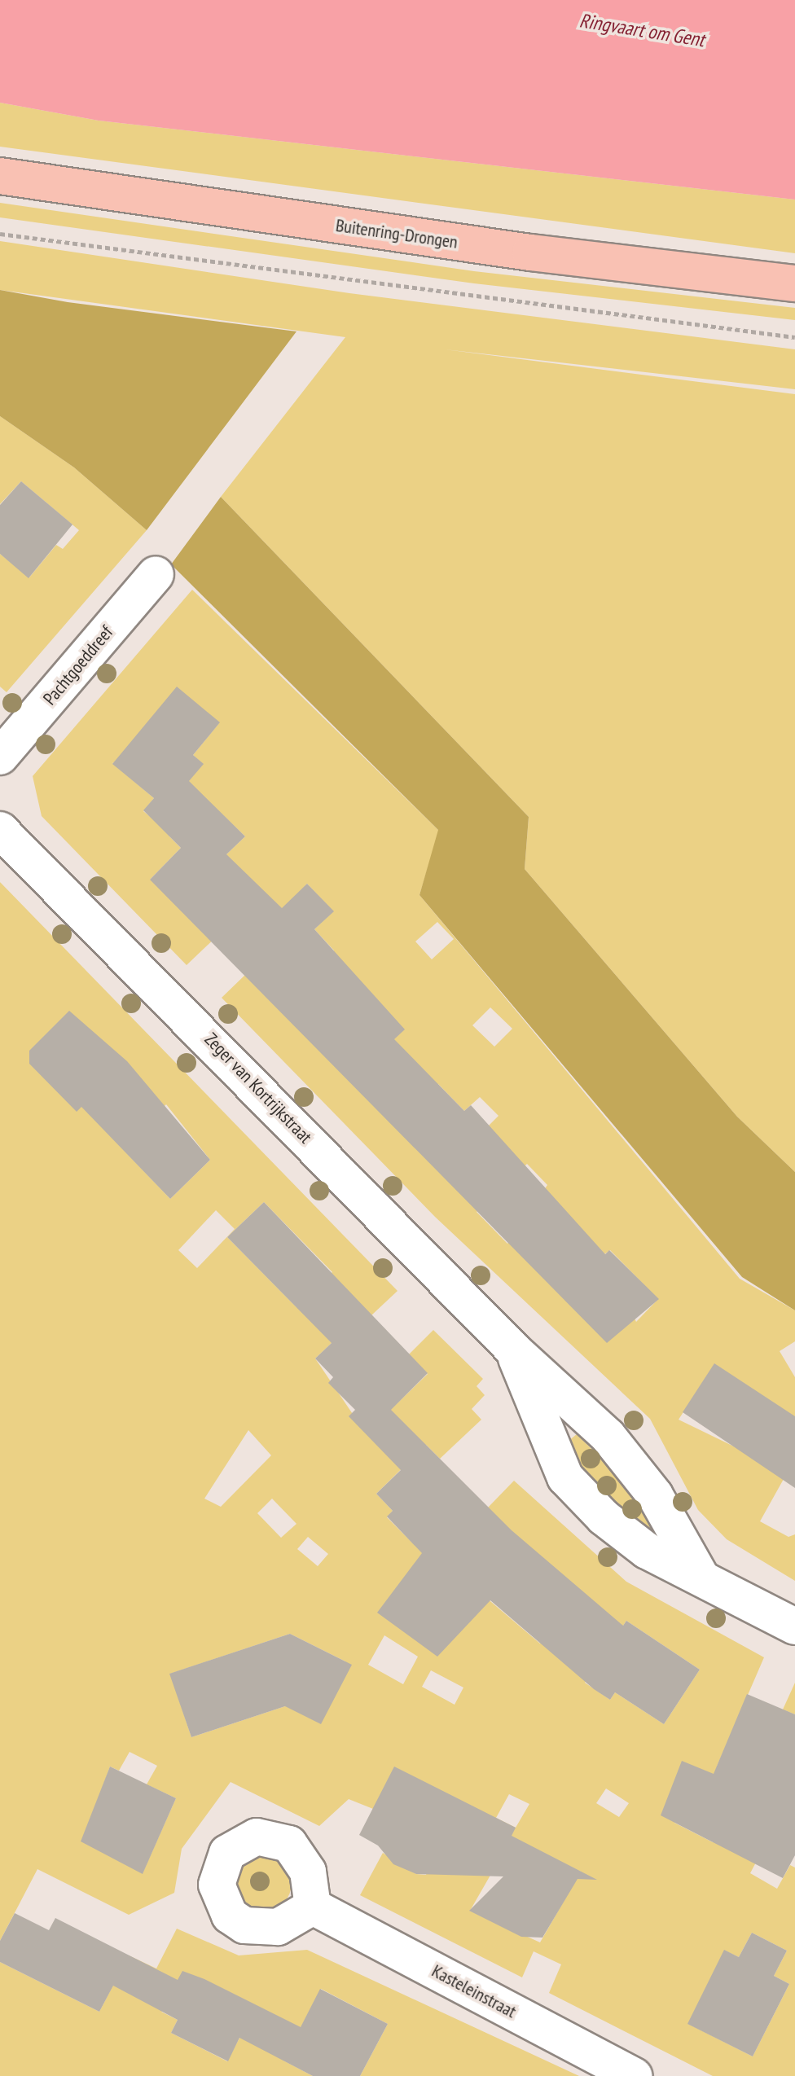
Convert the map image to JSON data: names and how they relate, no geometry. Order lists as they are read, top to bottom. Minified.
{"streets":{"highway":["Buitenring-Drongen"],"street":["Pachtgoeddreef","Zeger van Kortrijkstraat","Kasteleinstraat"]},"water":["Ringvaart om Gent"]}
